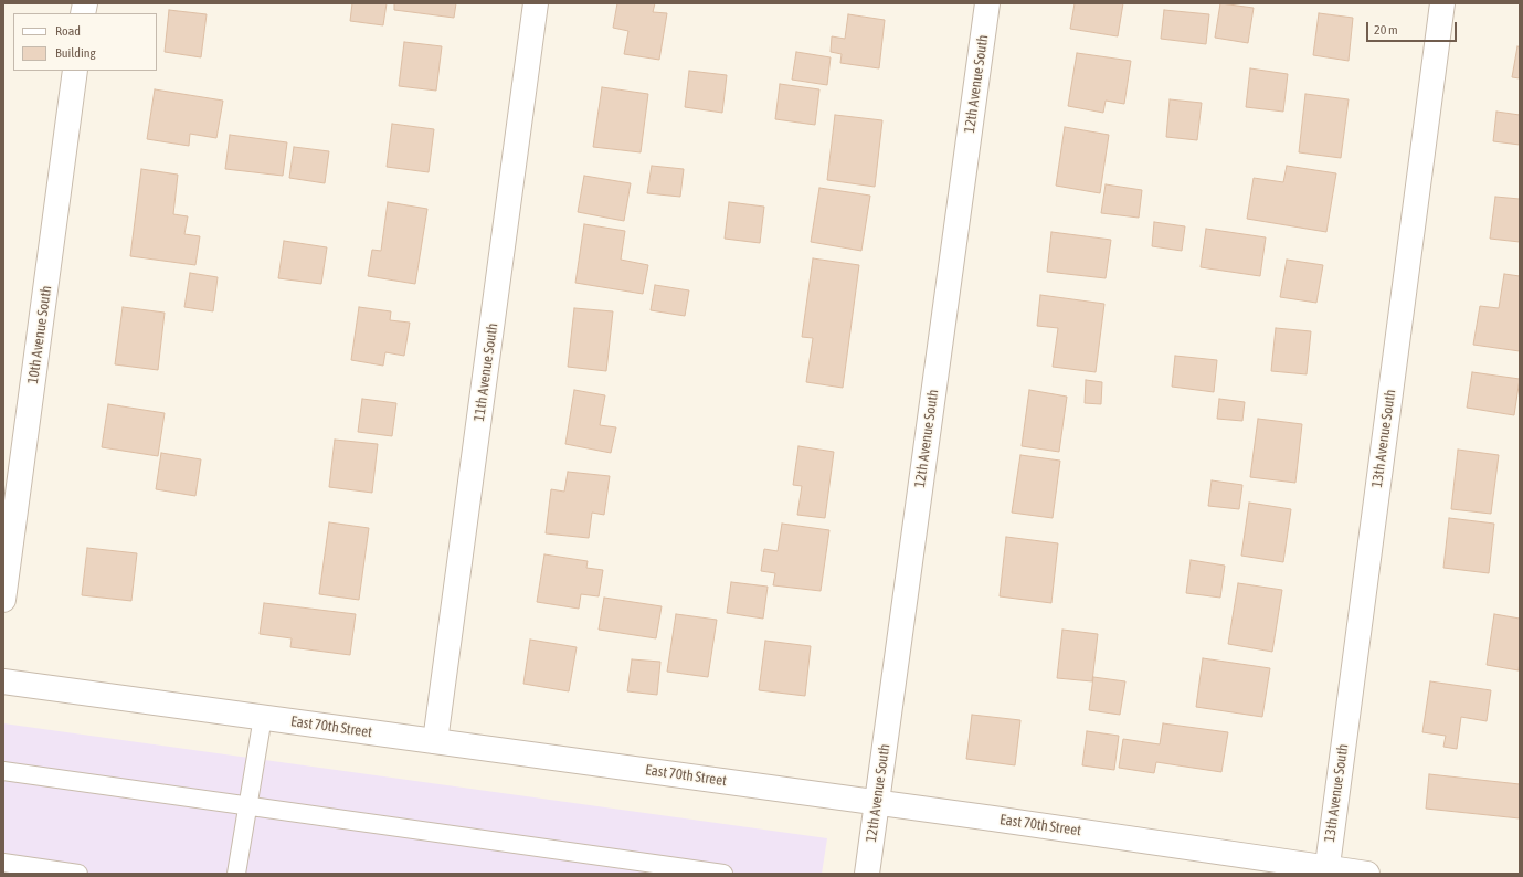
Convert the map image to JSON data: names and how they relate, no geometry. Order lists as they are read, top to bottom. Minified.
{"streets":{"street":["12th Avenue South","10th Avenue South","11th Avenue South","13th Avenue South","East 70th Street"]},"crossings":[["12th Avenue South","East 70th Street"],["11th Avenue South","East 70th Street"],["13th Avenue South","East 70th Street"]],"legend":["Road","Building"],"scale_bar":"20 m"}
